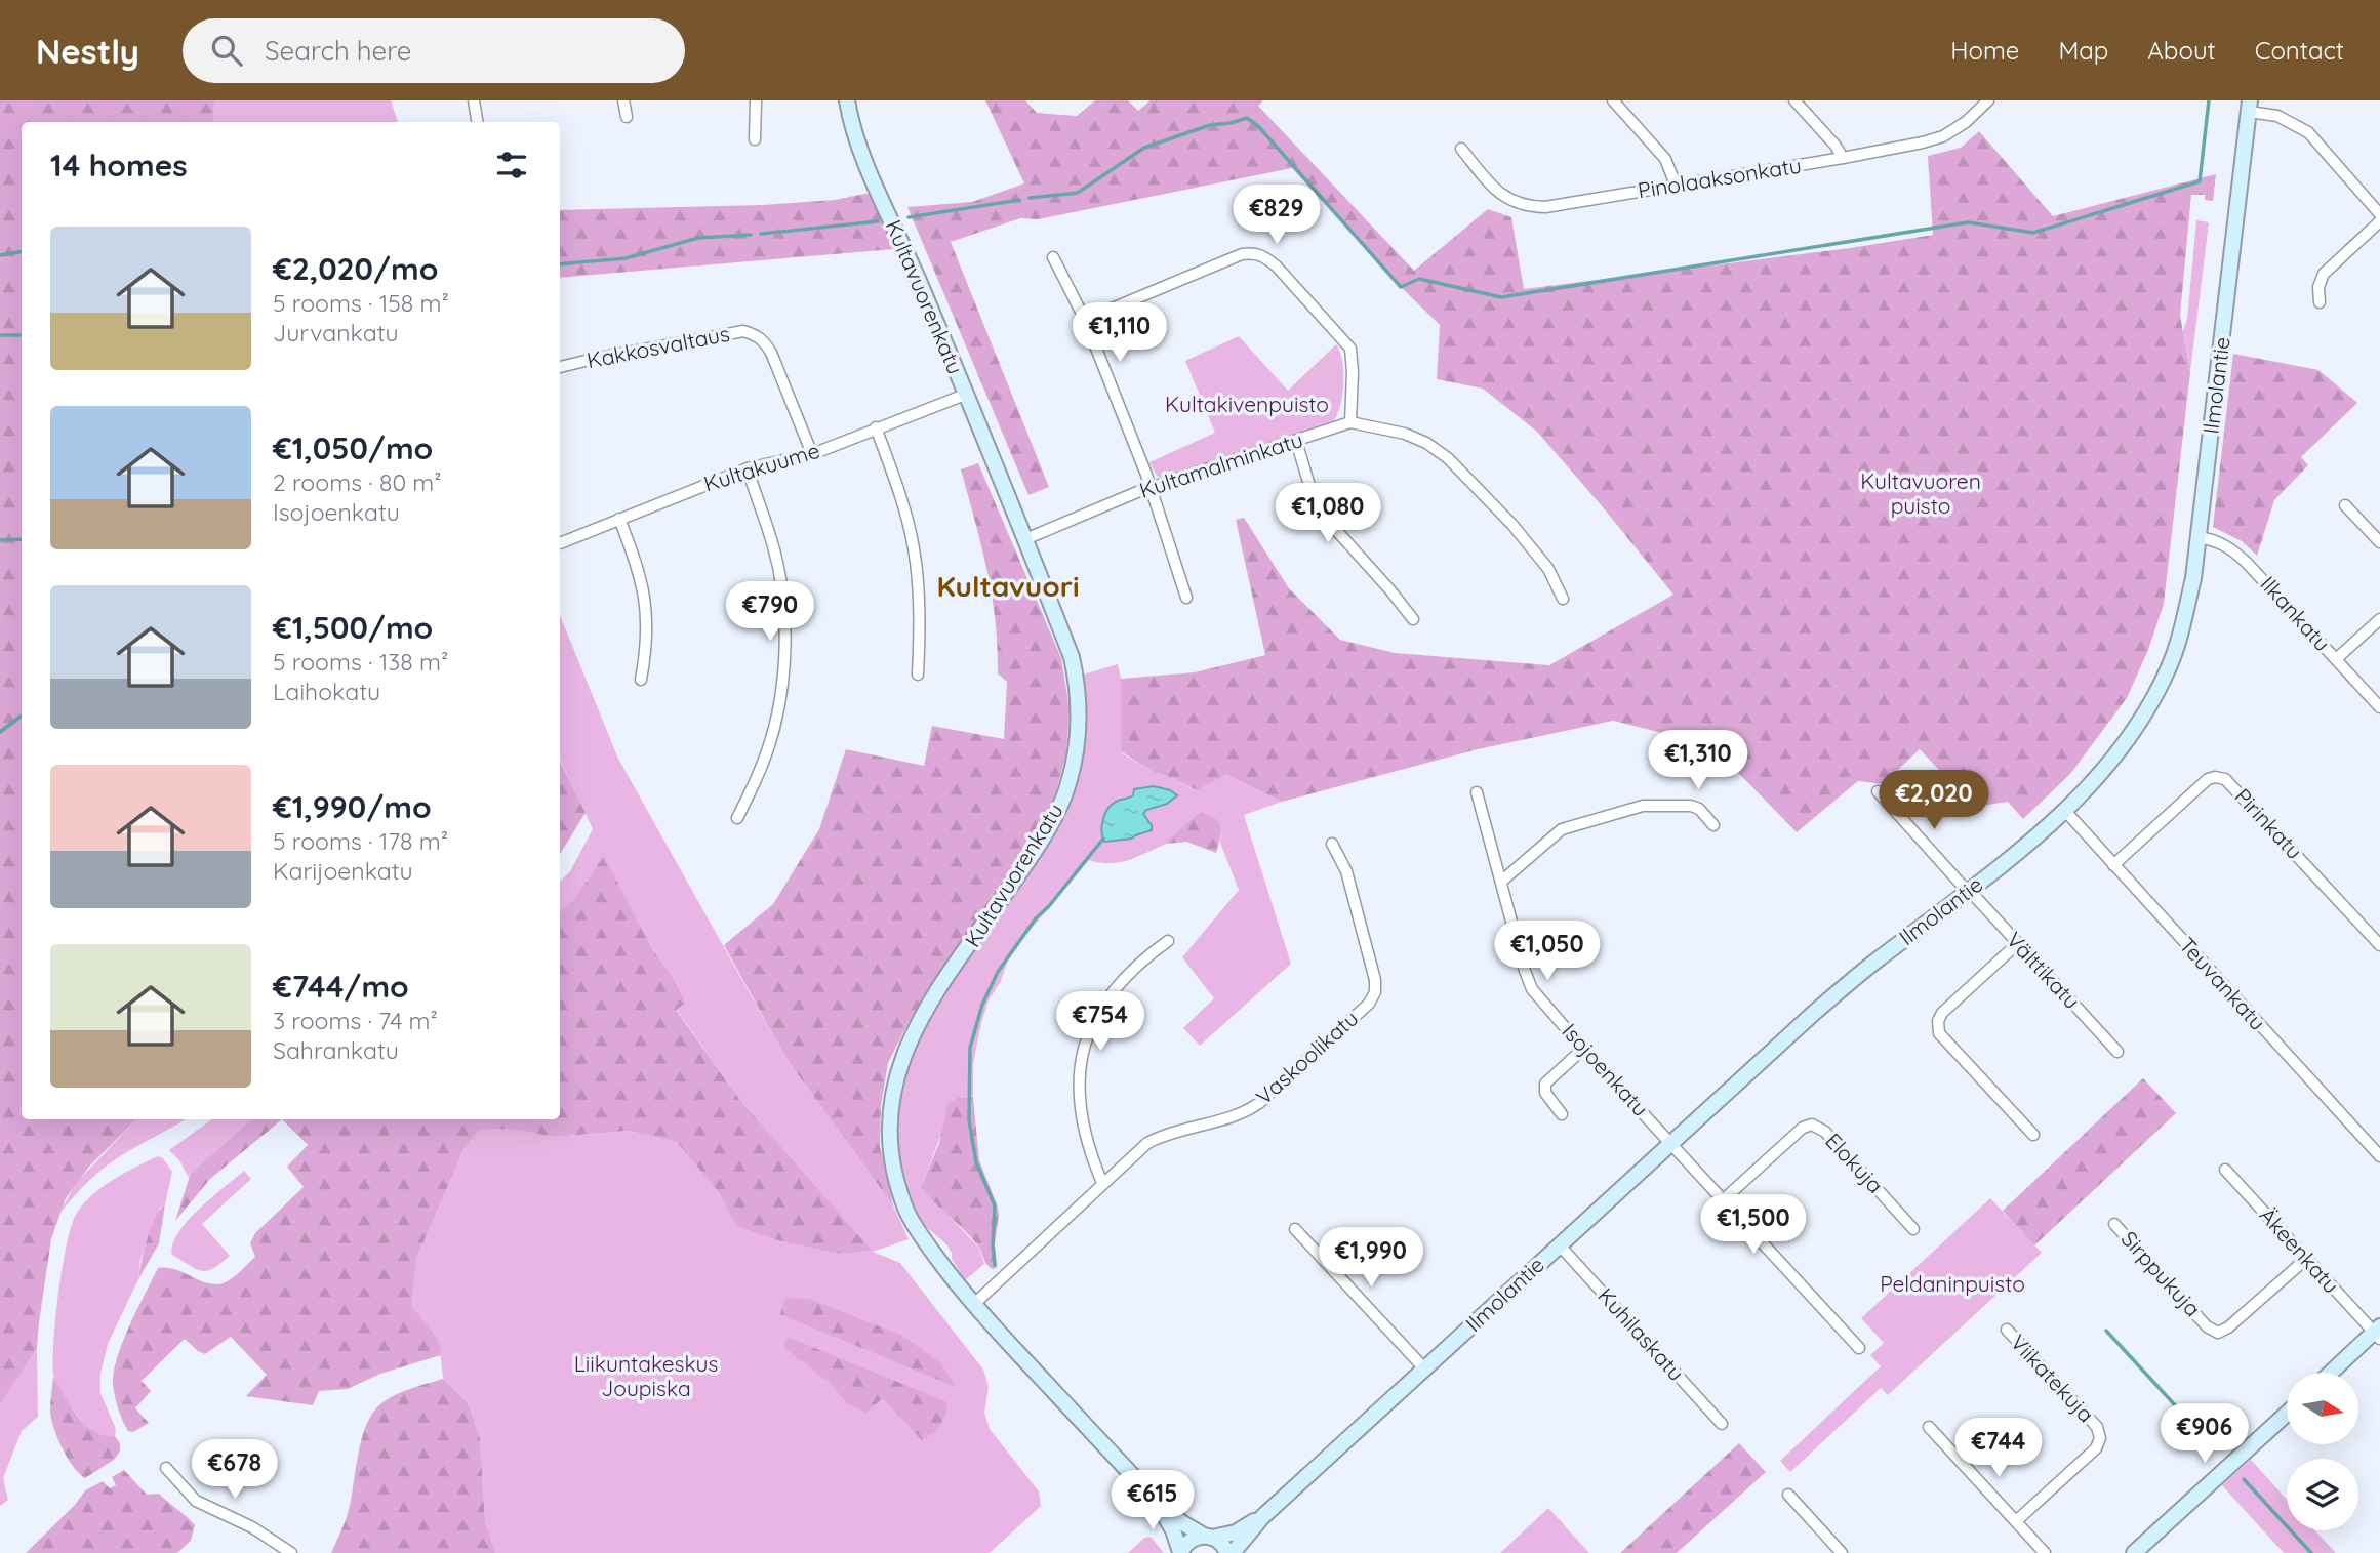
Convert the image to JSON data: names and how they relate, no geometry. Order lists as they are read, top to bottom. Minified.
{"streets":{"street":["Pinolaaksonkatu","Kultavuorenkatu","Kakkosvaltaus","Ilmolantie","Kultamalminkatu","Kultakuume","Ilkankatu","Pirinkatu","Välttikatu","Teuvankatu","Vaskoolikatu","Isojoenkatu","Elokuja","Äkeenkatu","Sirppukuja","Kuhilaskatu","Viikatekuja"]},"crossings":[["Kultavuorenkatu","Ilmolantie"],["Kultavuorenkatu","Kultamalminkatu"],["Kultavuorenkatu","Kultakuume"],["Kultavuorenkatu","Vaskoolikatu"],["Kakkosvaltaus","Kultakuume"],["Ilmolantie","Ilkankatu"],["Ilmolantie","Välttikatu"],["Ilmolantie","Teuvankatu"],["Ilmolantie","Isojoenkatu"],["Ilmolantie","Kuhilaskatu"],["Pirinkatu","Teuvankatu"],["Isojoenkatu","Elokuja"],["Äkeenkatu","Sirppukuja"]],"districts":["Kultavuori"],"parks":["Kultakivenpuisto","Kultavuoren puisto","Peldaninpuisto","Liikuntakeskus Joupiska"],"north":"right","page":{"header":"Nestly","search":"Search here","nav":["Home","Map","About","Contact"],"heading":"14 homes","price":["€829","€1,110","€1,080","€790","€1,310","€2,020","€1,050","€754","€1,500","€1,990","€906","€744","€678","€615"],"list":[{"name":"€2,020/mo","note":"5 rooms · 158 m² · Jurvankatu"},{"name":"€1,050/mo","note":"2 rooms · 80 m² · Isojoenkatu"},{"name":"€1,500/mo","note":"5 rooms · 138 m² · Laihokatu"},{"name":"€1,990/mo","note":"5 rooms · 178 m² · Karijoenkatu"},{"name":"€744/mo","note":"3 rooms · 74 m² · Sahrankatu"}]}}
